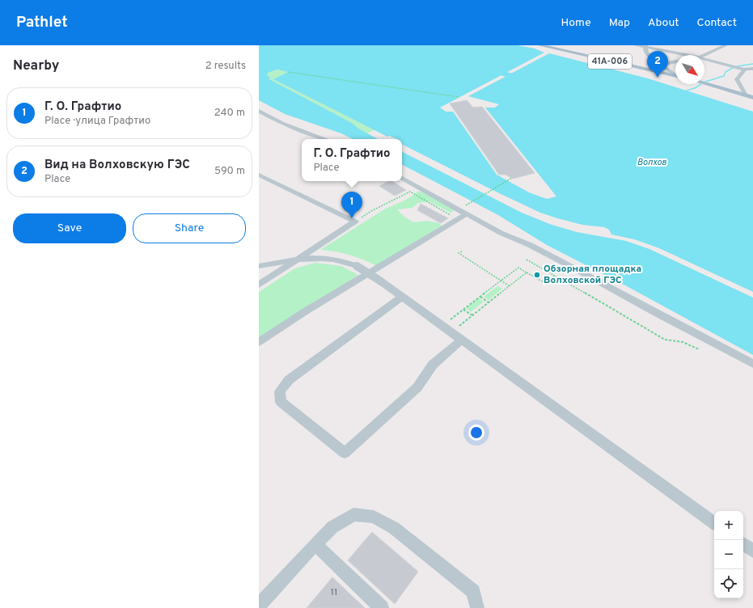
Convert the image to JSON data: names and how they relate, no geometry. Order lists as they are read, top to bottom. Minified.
{"streets":{"main road":["41А-006"]},"water":["Волхов"],"places":["Обзорная площадка Волховской ГЭС"],"house_numbers":["11"],"north":"bottom right","page":{"header":"Pathlet","nav":["Home","Map","About","Contact"],"heading":["Nearby","2 results"],"pins":["2","1"],"list":[{"mark":"1","name":"Г. О. Графтио","note":"Place · улица Графтио","value":"240 m"},{"mark":"2","name":"Вид на Волховскую ГЭС","note":"Place","value":"590 m"}],"popup":["Г. О. Графтио","Place"],"buttons":["Save","Share"],"map_buttons":["+","−"]}}
